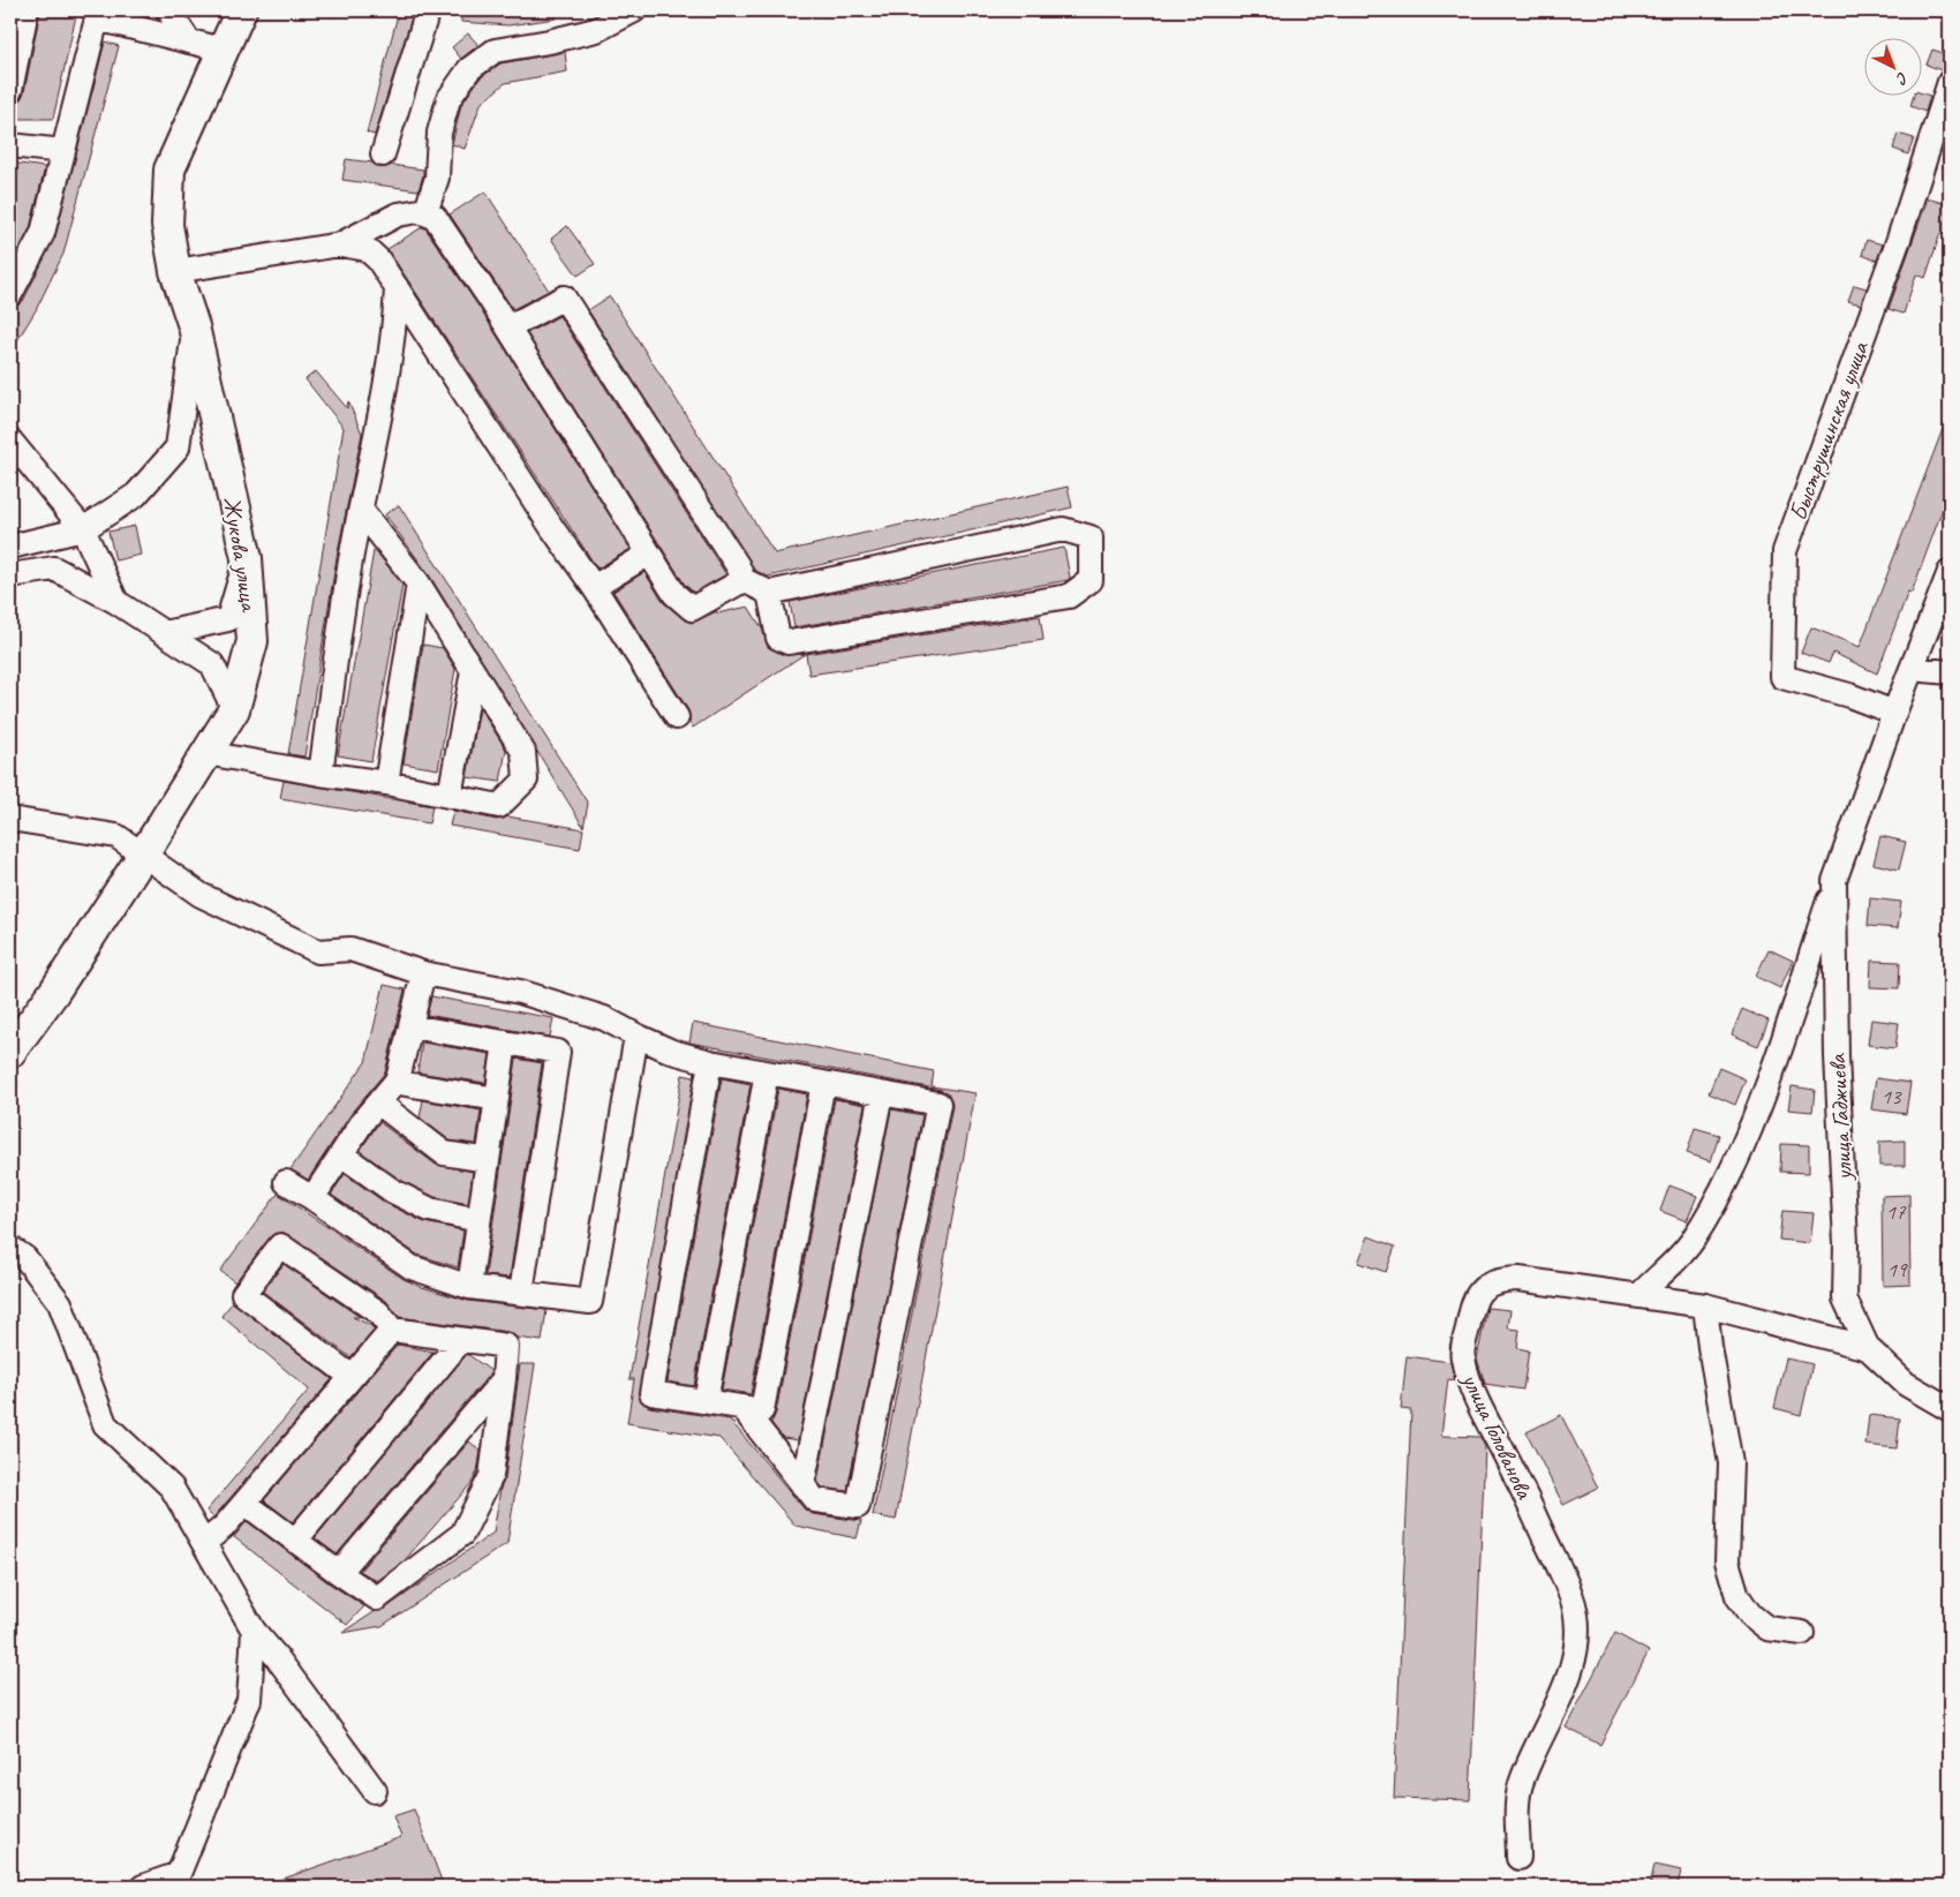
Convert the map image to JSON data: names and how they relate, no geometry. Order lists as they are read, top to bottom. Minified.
{"streets":{"main road":["Жукова улица"],"street":["Быструшинская улица","улица Гаджиева","улица Голованова"]},"crossings":[["Быструшинская улица","улица Гаджиева"],["улица Гаджиева","улица Голованова"]],"house_numbers":["13","17","19"],"north":"bottom right"}
